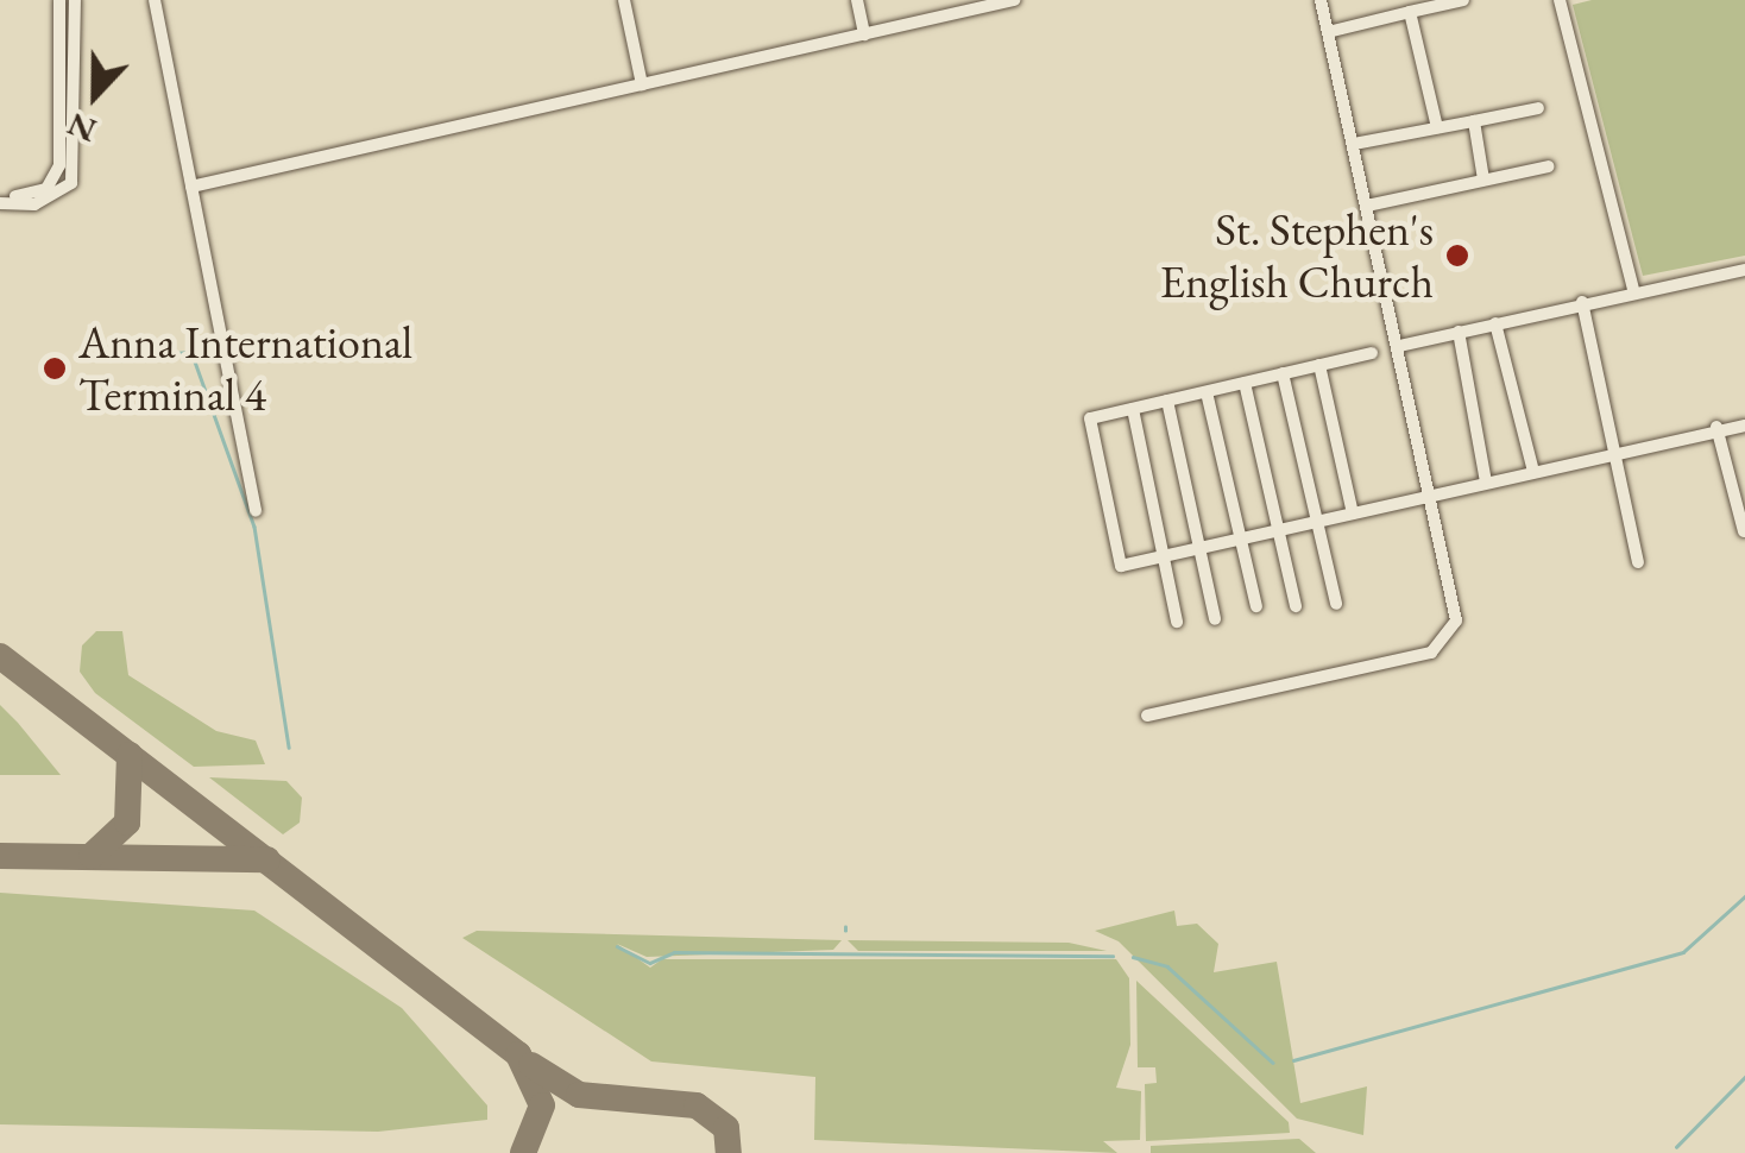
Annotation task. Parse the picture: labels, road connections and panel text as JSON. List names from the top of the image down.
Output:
{
  "places": ["St. Stephen's English Church", "Anna International Terminal 4"],
  "north": "bottom"
}
